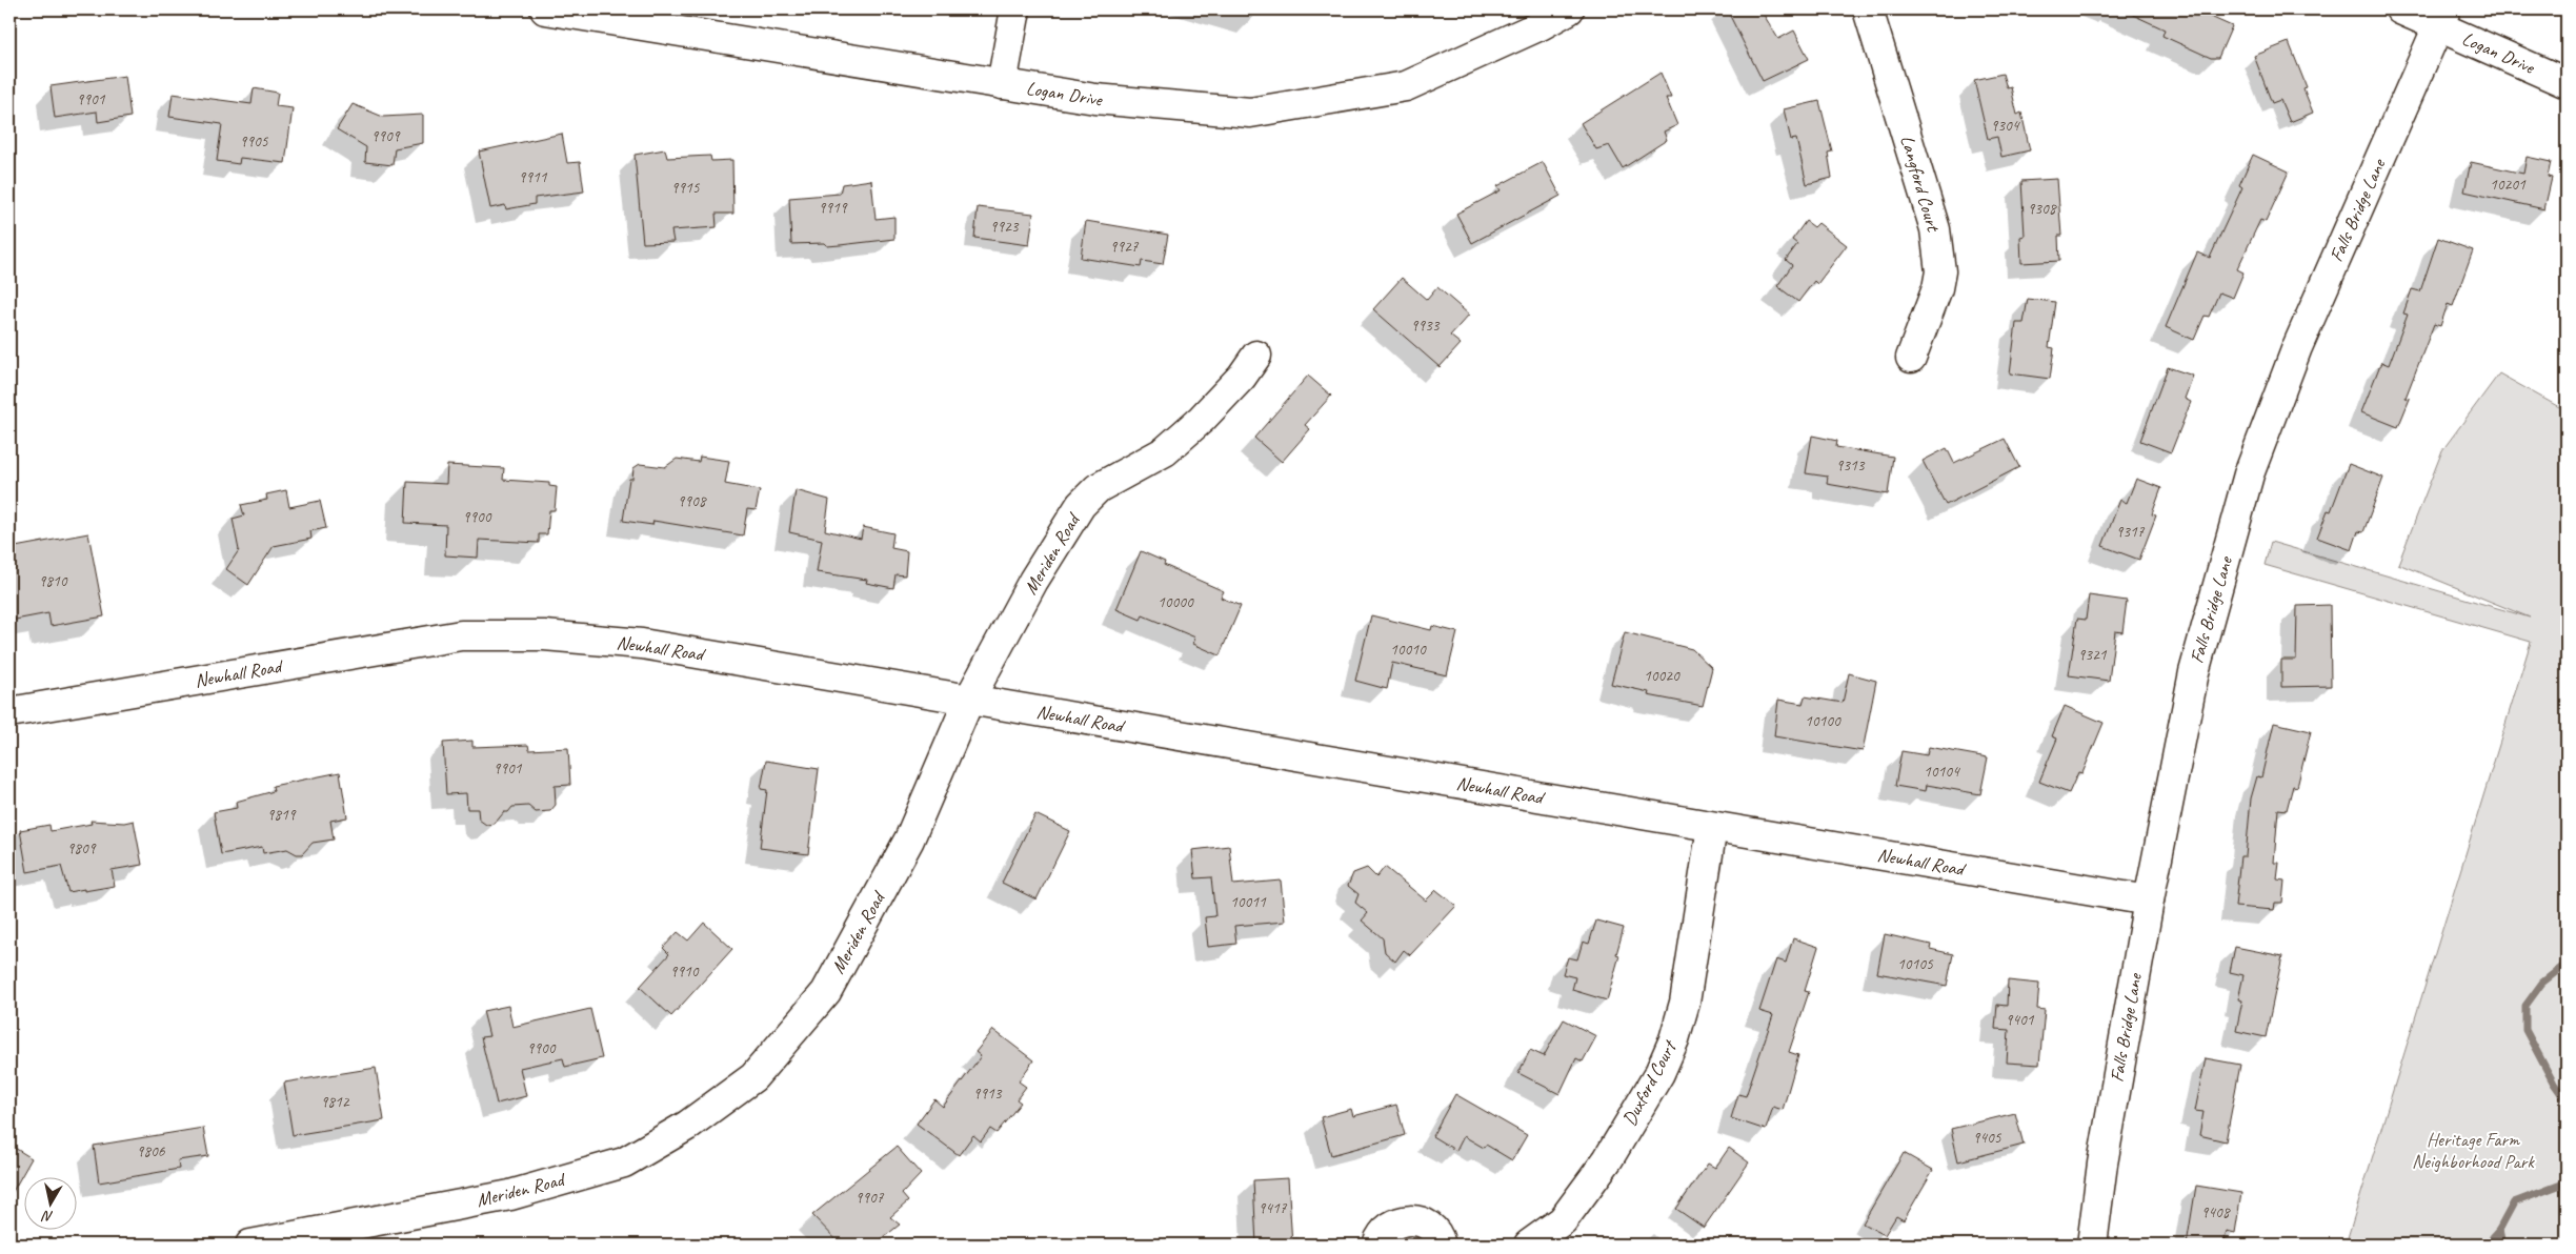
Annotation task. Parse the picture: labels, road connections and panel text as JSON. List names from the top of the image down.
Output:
{
  "streets": {
    "street": [
      "Logan Drive",
      "Langford Court",
      "Falls Bridge Lane",
      "Meriden Road",
      "Newhall Road",
      "Duxford Court"
    ]
  },
  "crossings": [
    ["Logan Drive", "Falls Bridge Lane"],
    ["Falls Bridge Lane", "Newhall Road"],
    ["Meriden Road", "Newhall Road"],
    ["Newhall Road", "Duxford Court"]
  ],
  "parks": ["Heritage Farm Neighborhood Park"],
  "house_numbers": [
    "9901",
    "9304",
    "9909",
    "9905",
    "9911",
    "10201",
    "9915",
    "9919",
    "9308",
    "9923",
    "9927",
    "9933",
    "9313",
    "9908",
    "9900",
    "9317",
    "9810",
    "10000",
    "10010",
    "9321",
    "10020",
    "10100",
    "9901",
    "10104",
    "9819",
    "9809",
    "10011",
    "10105",
    "9910",
    "9401",
    "9900",
    "9913",
    "9812",
    "9405",
    "9806",
    "9907",
    "9417",
    "9408"
  ],
  "north": "bottom"
}
